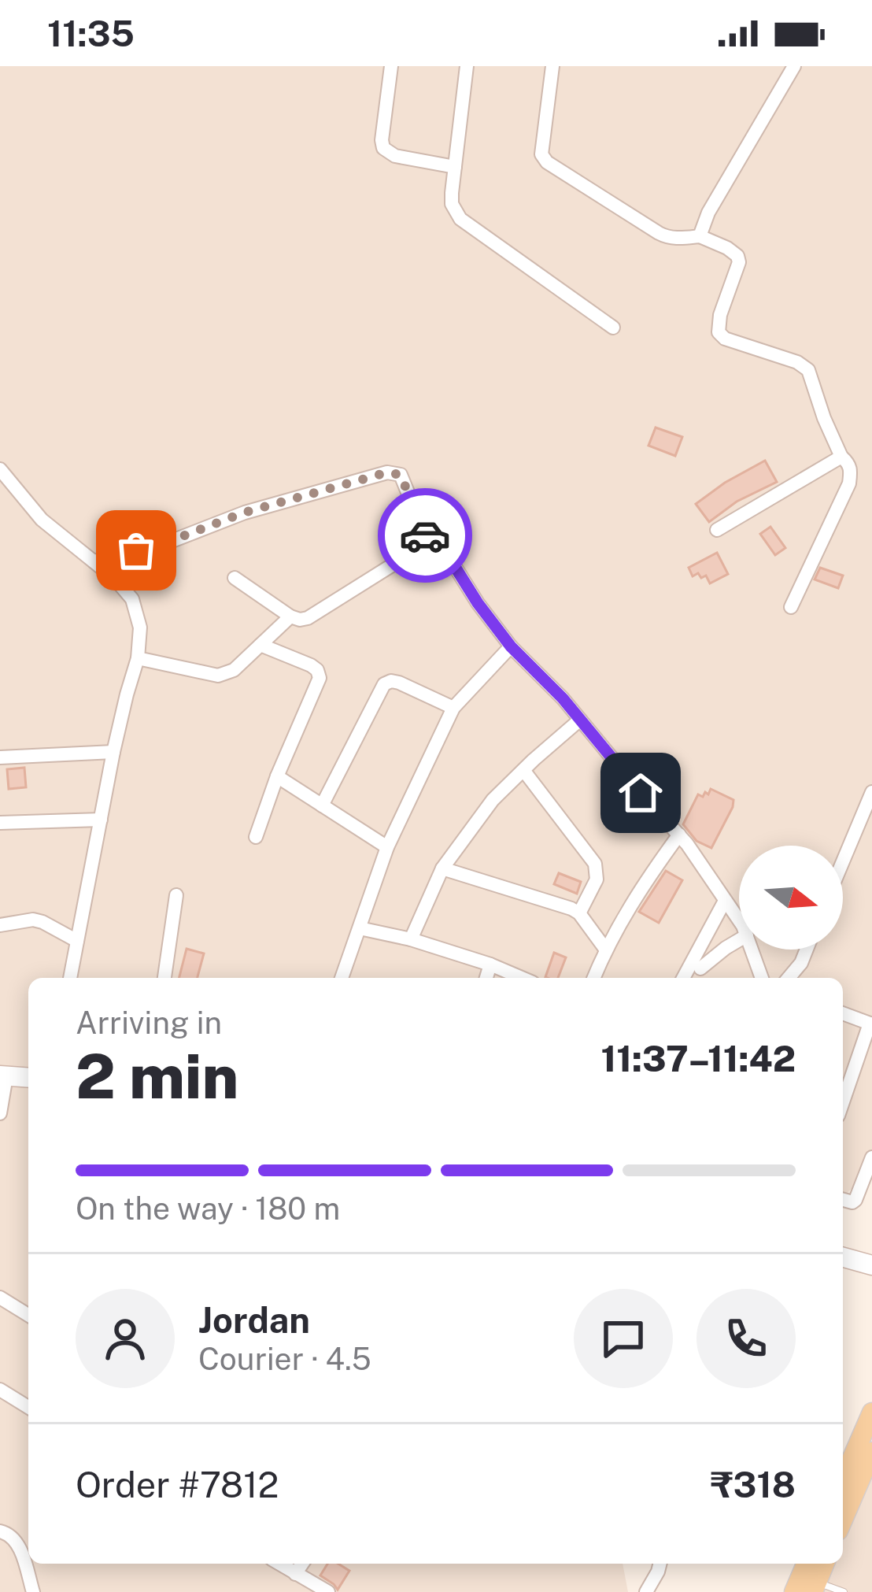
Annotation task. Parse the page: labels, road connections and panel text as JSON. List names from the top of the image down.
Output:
{
  "north": "right",
  "page": {
    "status": "11:35",
    "heading": ["2 min", "Arriving in", "11:37–11:42"],
    "panel": [
      "Jordan",
      "Courier · 4.5",
      "Order #7812",
      "₹318"
    ],
    "bar": "On the way · 180 m"
  }
}
